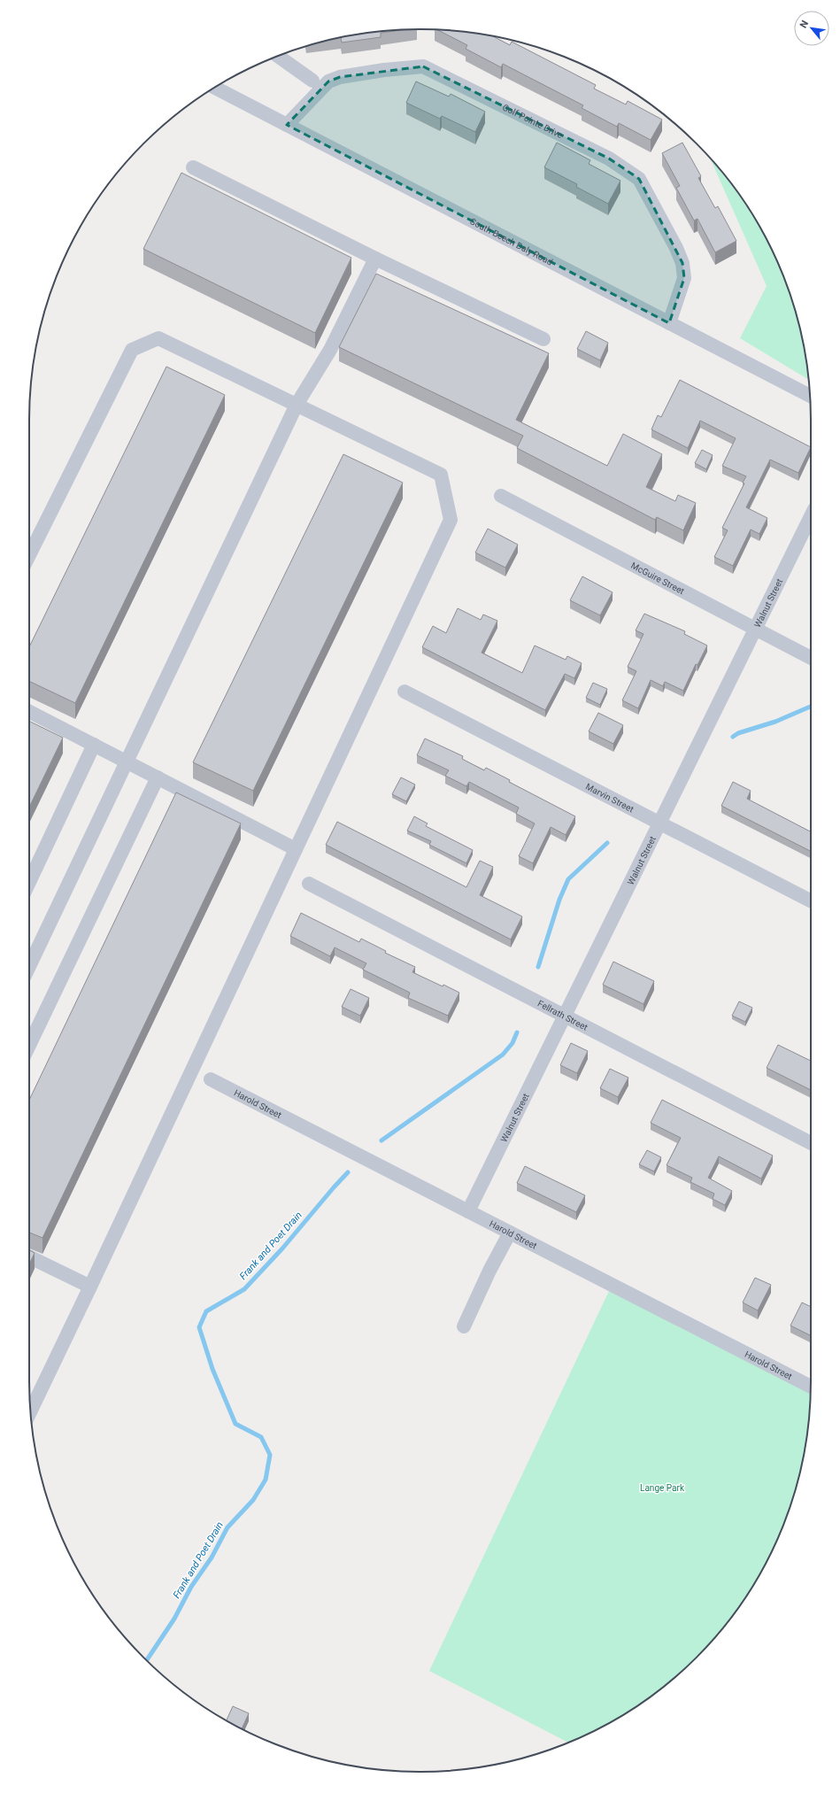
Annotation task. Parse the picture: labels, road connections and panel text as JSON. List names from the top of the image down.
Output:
{
  "streets": {
    "street": [
      "Golf Pointe Drive",
      "South Beech Daly Road",
      "McGuire Street",
      "Walnut Street",
      "Marvin Street",
      "Fellrath Street",
      "Harold Street"
    ]
  },
  "crossings": [
    ["Golf Pointe Drive", "South Beech Daly Road"],
    ["McGuire Street", "Walnut Street"],
    ["Walnut Street", "Marvin Street"],
    ["Walnut Street", "Fellrath Street"],
    ["Walnut Street", "Harold Street"]
  ],
  "water": ["Frank and Poet Drain"],
  "parks": ["Lange Park"],
  "north": "top left"
}
